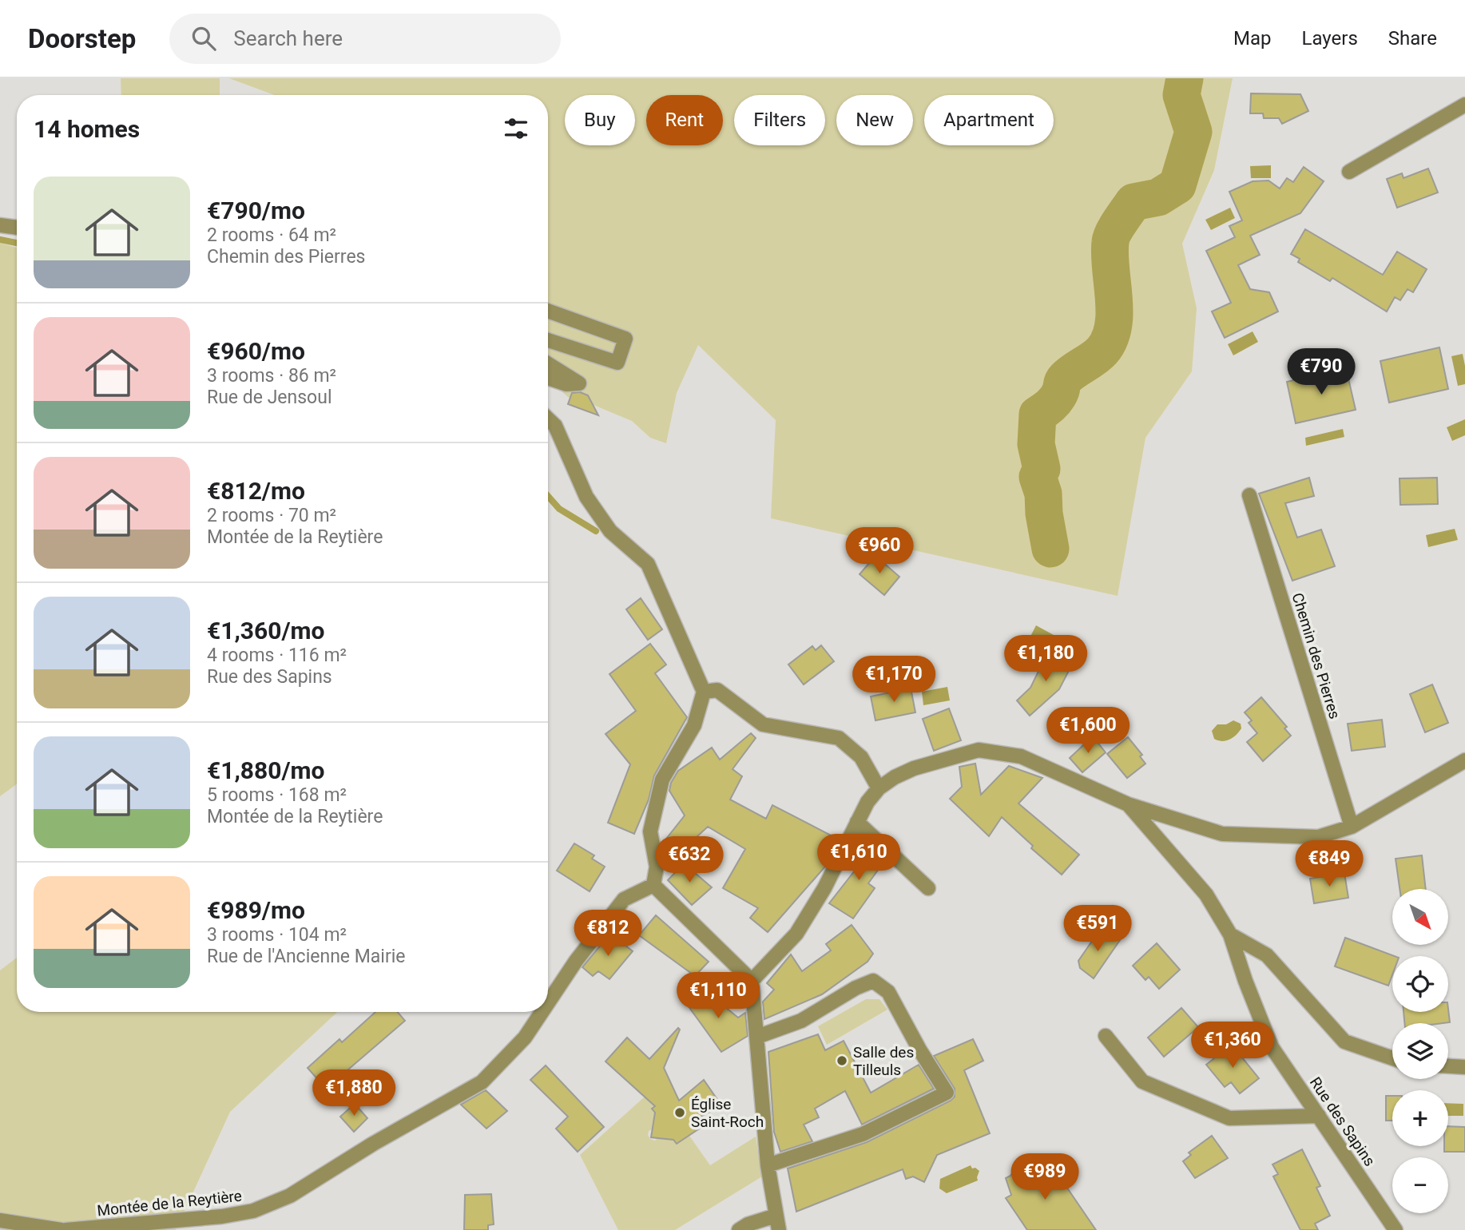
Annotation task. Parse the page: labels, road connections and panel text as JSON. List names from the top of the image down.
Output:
{
  "streets": {
    "street": ["Chemin des Pierres", "Rue des Sapins", "Montée de la Reytière"]
  },
  "places": ["Salle des Tilleuls", "Église Saint-Roch"],
  "north": "bottom right",
  "page": {
    "header": "Doorstep",
    "search": "Search here",
    "nav": ["Map", "Layers", "Share"],
    "chip": [
      "Buy",
      "Rent",
      "Filters",
      "New",
      "Apartment"
    ],
    "heading": "14 homes",
    "list": [
      {
        "name": "€790/mo",
        "note": "2 rooms · 64 m² · Chemin des Pierres"
      },
      {
        "name": "€960/mo",
        "note": "3 rooms · 86 m² · Rue de Jensoul"
      },
      {
        "name": "€812/mo",
        "note": "2 rooms · 70 m² · Montée de la Reytière"
      },
      {
        "name": "€1,360/mo",
        "note": "4 rooms · 116 m² · Rue des Sapins"
      },
      {
        "name": "€1,880/mo",
        "note": "5 rooms · 168 m² · Montée de la Reytière"
      },
      {
        "name": "€989/mo",
        "note": "3 rooms · 104 m² · Rue de l'Ancienne Mairie"
      }
    ],
    "price": [
      "€790",
      "€960",
      "€1,180",
      "€1,170",
      "€1,600",
      "€1,610",
      "€632",
      "€849",
      "€591",
      "€812",
      "€1,110",
      "€1,360",
      "€1,880",
      "€989"
    ],
    "map_buttons": ["+", "−"]
  }
}
